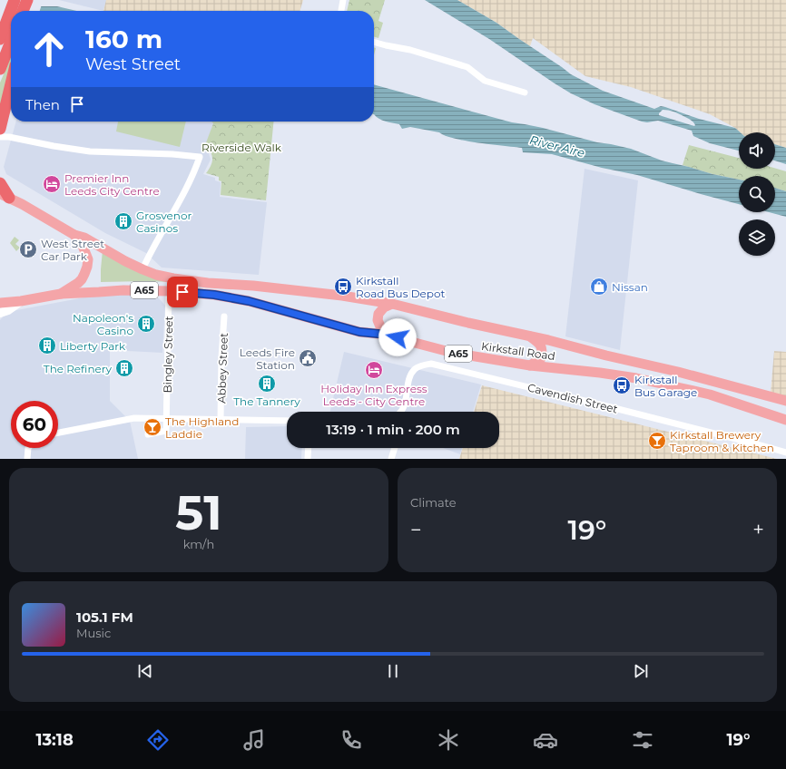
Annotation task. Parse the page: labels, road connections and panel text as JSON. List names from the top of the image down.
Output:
{
  "streets": {
    "main road": ["A65", "Kirkstall Road"],
    "street": ["Bingley Street", "Abbey Street", "Cavendish Street"]
  },
  "crossings": [
    ["A65", "Kirkstall Road"],
    ["A65", "Bingley Street"],
    ["Kirkstall Road", "Bingley Street"]
  ],
  "water": ["River Aire"],
  "parks": ["Riverside Walk"],
  "places": {
    "hotel": ["Premier Inn Leeds City Centre", "Holiday Inn Express Leeds - City Centre"],
    "building": [
      "Grosvenor Casinos",
      "Napoleon's Casino",
      "Liberty Park",
      "The Refinery",
      "The Tannery"
    ],
    "parking": ["West Street Car Park"],
    "bus stop": ["Kirkstall Road Bus Depot", "Kirkstall Bus Garage"],
    "shop": ["Nissan"],
    "public building": ["Leeds Fire Station"],
    "bar": ["The Highland Laddie", "Kirkstall Brewery Taproom & Kitchen"]
  },
  "page": {
    "turn": ["160 m", "West Street"],
    "then": "Then",
    "limit": "60",
    "trip": "13:19 · 1 min · 200 m",
    "tile": [
      ["51", "km/h"],
      "Climate"
    ],
    "heat": ["−", "19°", "+"],
    "song": ["105.1 FM", "Music"],
    "tabs": ["13:18", "19°"]
  }
}
